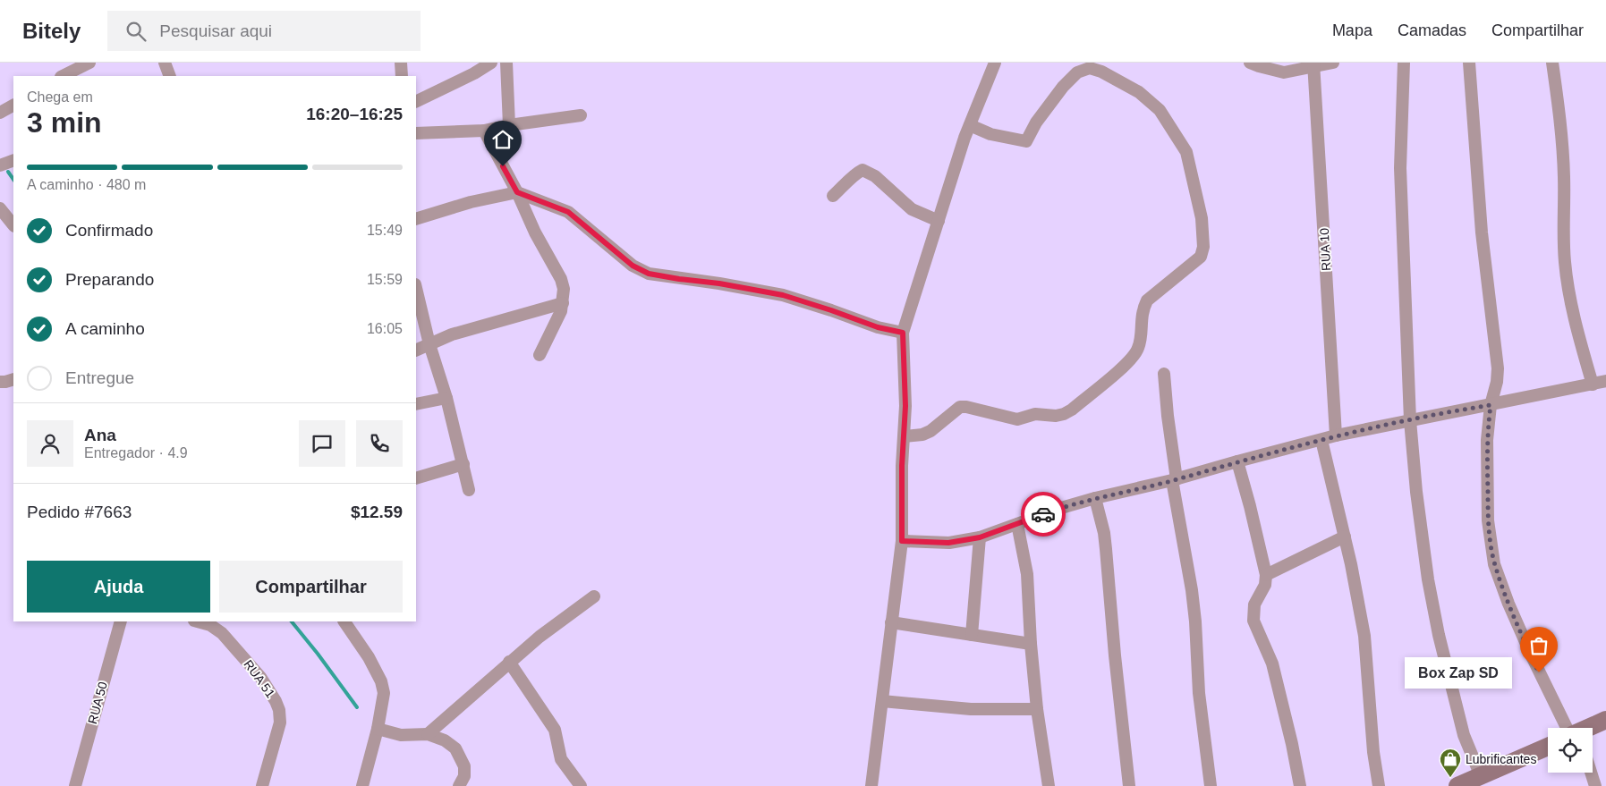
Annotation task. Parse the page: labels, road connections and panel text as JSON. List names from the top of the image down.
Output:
{
  "streets": {
    "street": ["RUA 10", "RUA 51", "RUA 50"]
  },
  "places": {
    "other": ["Box Zap SD"],
    "shop": ["Lubrificantes"]
  },
  "page": {
    "header": "Bitely",
    "search": "Pesquisar aqui",
    "nav": ["Mapa", "Camadas", "Compartilhar"],
    "heading": ["3 min", "Chega em", "16:20–16:25"],
    "panel": [
      "Ana",
      "Entregador · 4.9",
      "Pedido #7663",
      "$12.59"
    ],
    "bar": "A caminho · 480 m",
    "list": [
      ["Confirmado", "15:49"],
      ["Preparando", "15:59"],
      ["A caminho", "16:05"],
      "Entregue"
    ],
    "buttons": ["Ajuda", "Compartilhar"],
    "bubble": "Box Zap SD"
  }
}
